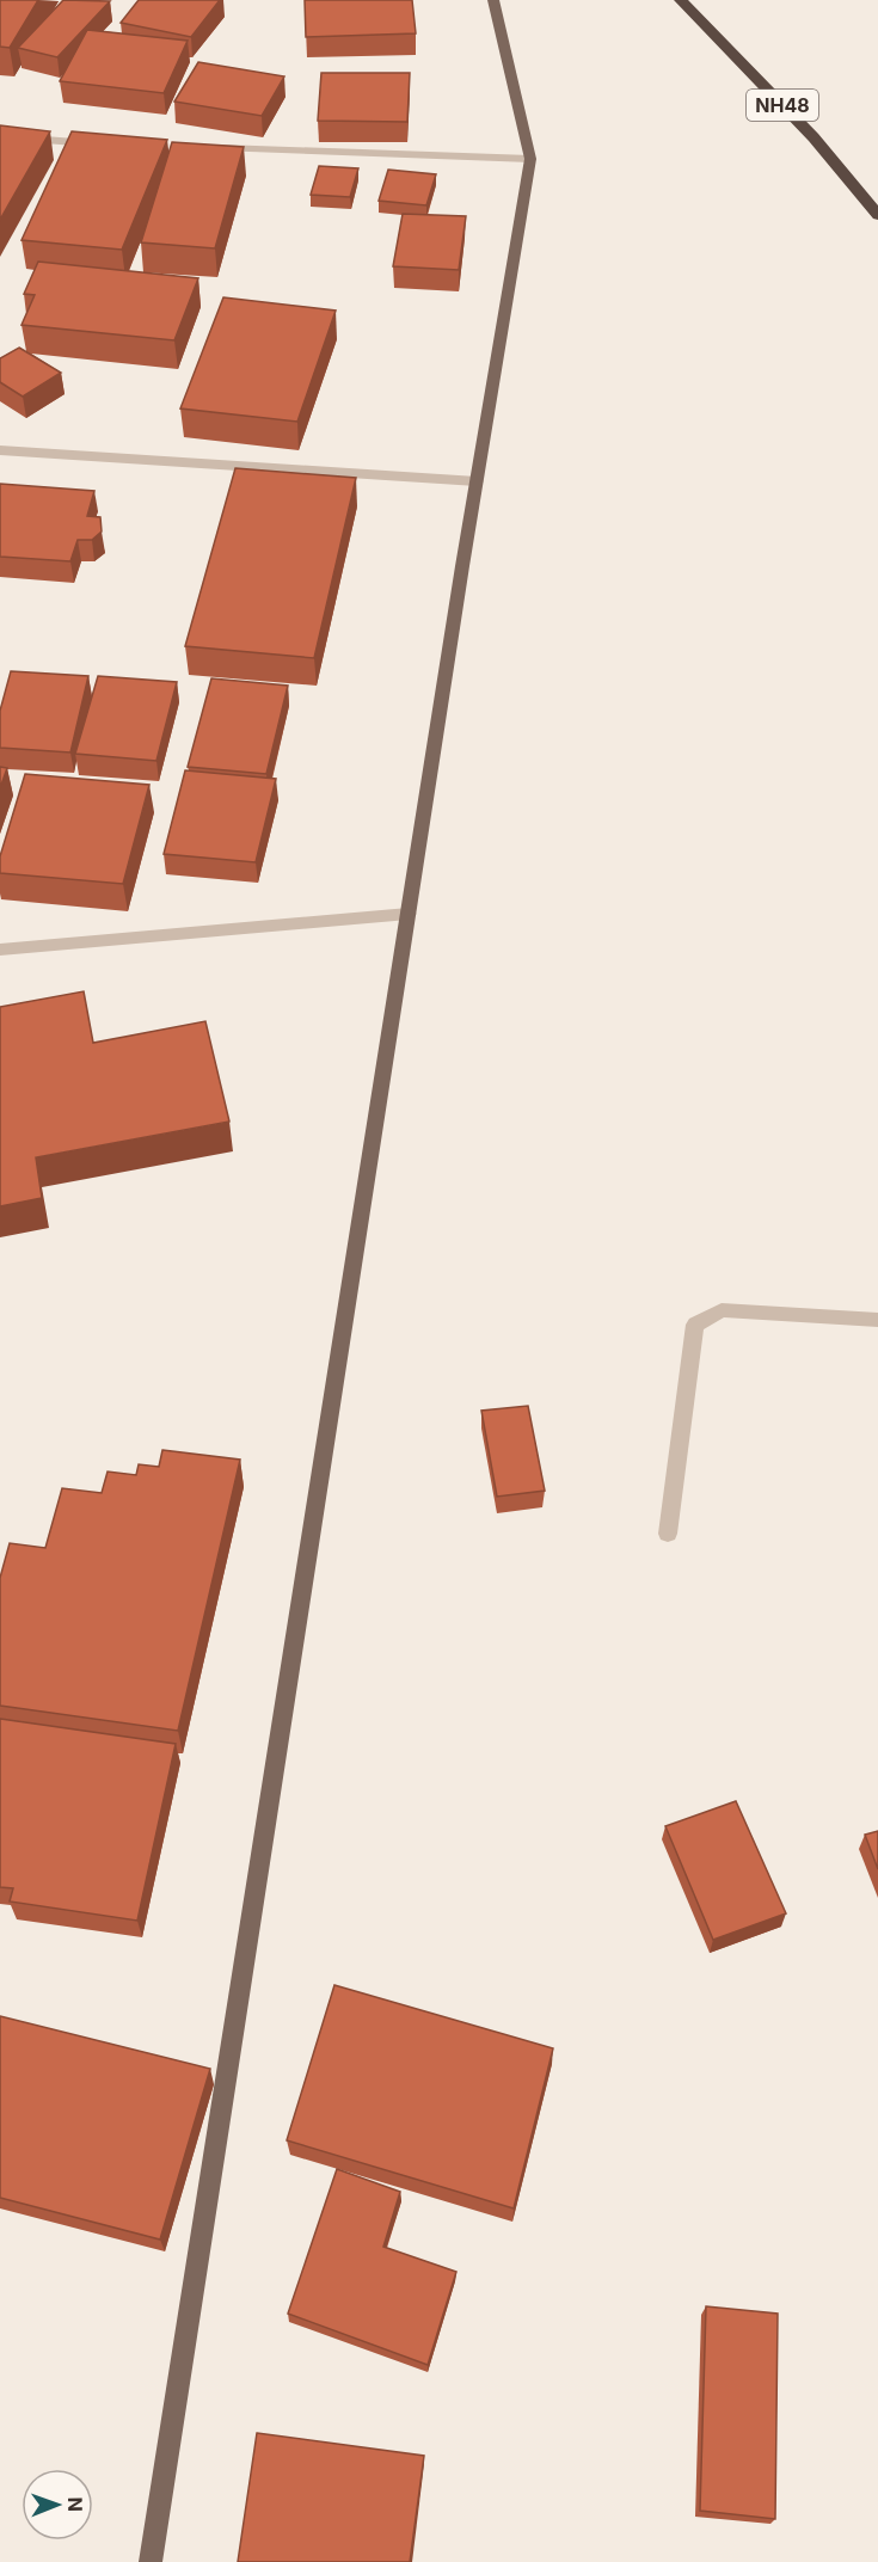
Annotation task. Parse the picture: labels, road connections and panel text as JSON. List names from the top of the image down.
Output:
{
  "streets": {
    "highway": ["NH48"]
  },
  "north": "right"
}
